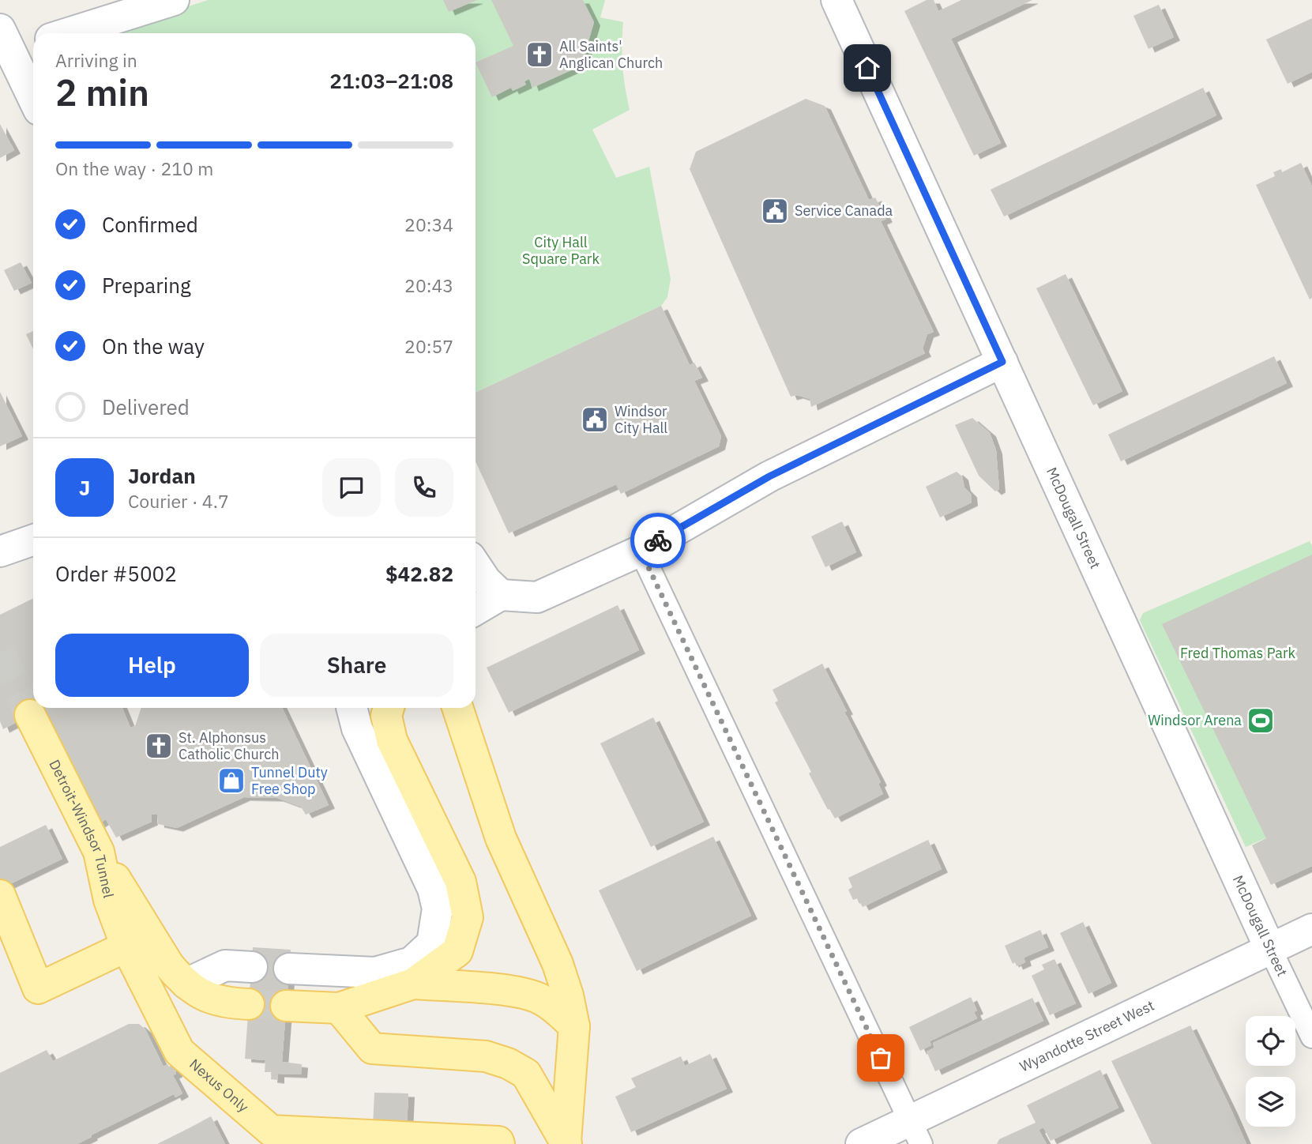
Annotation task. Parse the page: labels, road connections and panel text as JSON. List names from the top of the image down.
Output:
{
  "streets": {
    "main road": ["Detroit-Windsor Tunnel", "Nexus Only"],
    "street": ["McDougall Street", "Wyandotte Street West"]
  },
  "crossings": [
    ["McDougall Street", "Wyandotte Street West"],
    ["Detroit-Windsor Tunnel", "Nexus Only"]
  ],
  "parks": ["City Hall Square Park", "Fred Thomas Park"],
  "places": {
    "church": ["All Saints' Anglican Church", "St. Alphonsus Catholic Church"],
    "public building": ["Service Canada", "Windsor City Hall"],
    "sports": ["Windsor Arena"],
    "shop": ["Tunnel Duty Free Shop"]
  },
  "page": {
    "heading": ["2 min", "Arriving in", "21:03–21:08"],
    "panel": [
      "Jordan",
      "Courier · 4.7",
      "Order #5002",
      "$42.82"
    ],
    "bar": "On the way · 210 m",
    "list": [
      ["Confirmed", "20:34"],
      ["Preparing", "20:43"],
      ["On the way", "20:57"],
      "Delivered"
    ],
    "round": "J",
    "buttons": ["Help", "Share"]
  }
}
